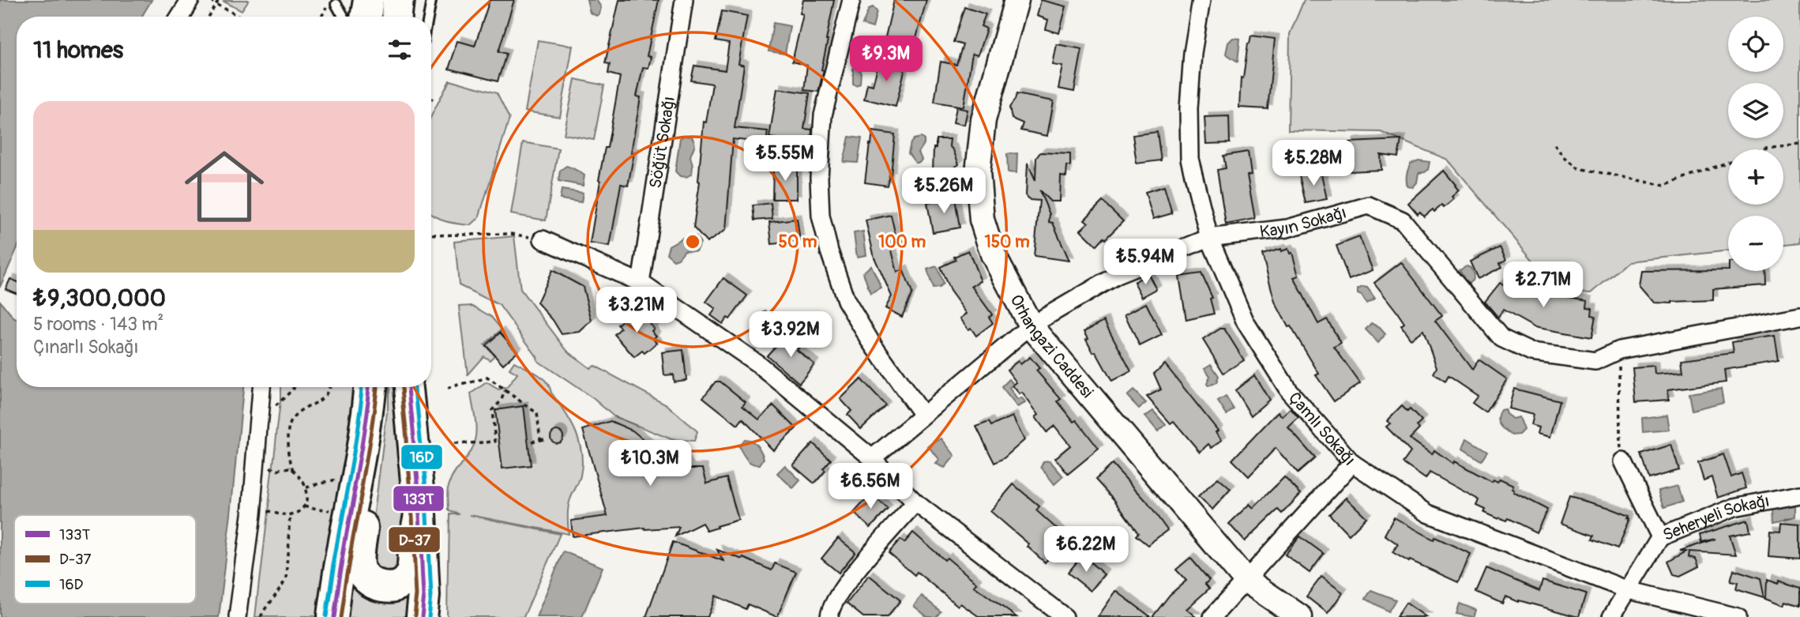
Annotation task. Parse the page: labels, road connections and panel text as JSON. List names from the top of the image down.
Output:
{
  "streets": {
    "street": [
      "Söğüt Sokağı",
      "Kayın Sokağı",
      "Orhangazi Caddesi",
      "Çamlı Sokağı",
      "Seheryeli Sokağı"
    ]
  },
  "crossings": [
    ["Kayın Sokağı", "Orhangazi Caddesi"],
    ["Kayın Sokağı", "Çamlı Sokağı"],
    ["Çamlı Sokağı", "Seheryeli Sokağı"]
  ],
  "lines": ["transit line 133T", "transit line D-37", "transit line 16D"],
  "legend": ["133T", "D-37", "16D"],
  "page": {
    "map_buttons": ["+", "−"],
    "heading": "11 homes",
    "price": [
      "₺9.3M",
      "₺5.55M",
      "₺5.28M",
      "₺5.26M",
      "₺5.94M",
      "₺2.71M",
      "₺3.21M",
      "₺3.92M",
      "₺10.3M",
      "₺6.56M",
      "₺6.22M"
    ],
    "list": [
      {
        "name": "₺9,300,000",
        "note": "5 rooms · 143 m² · Çınarlı Sokağı"
      }
    ]
  },
  "rings": ["50 m", "100 m", "150 m"]
}
